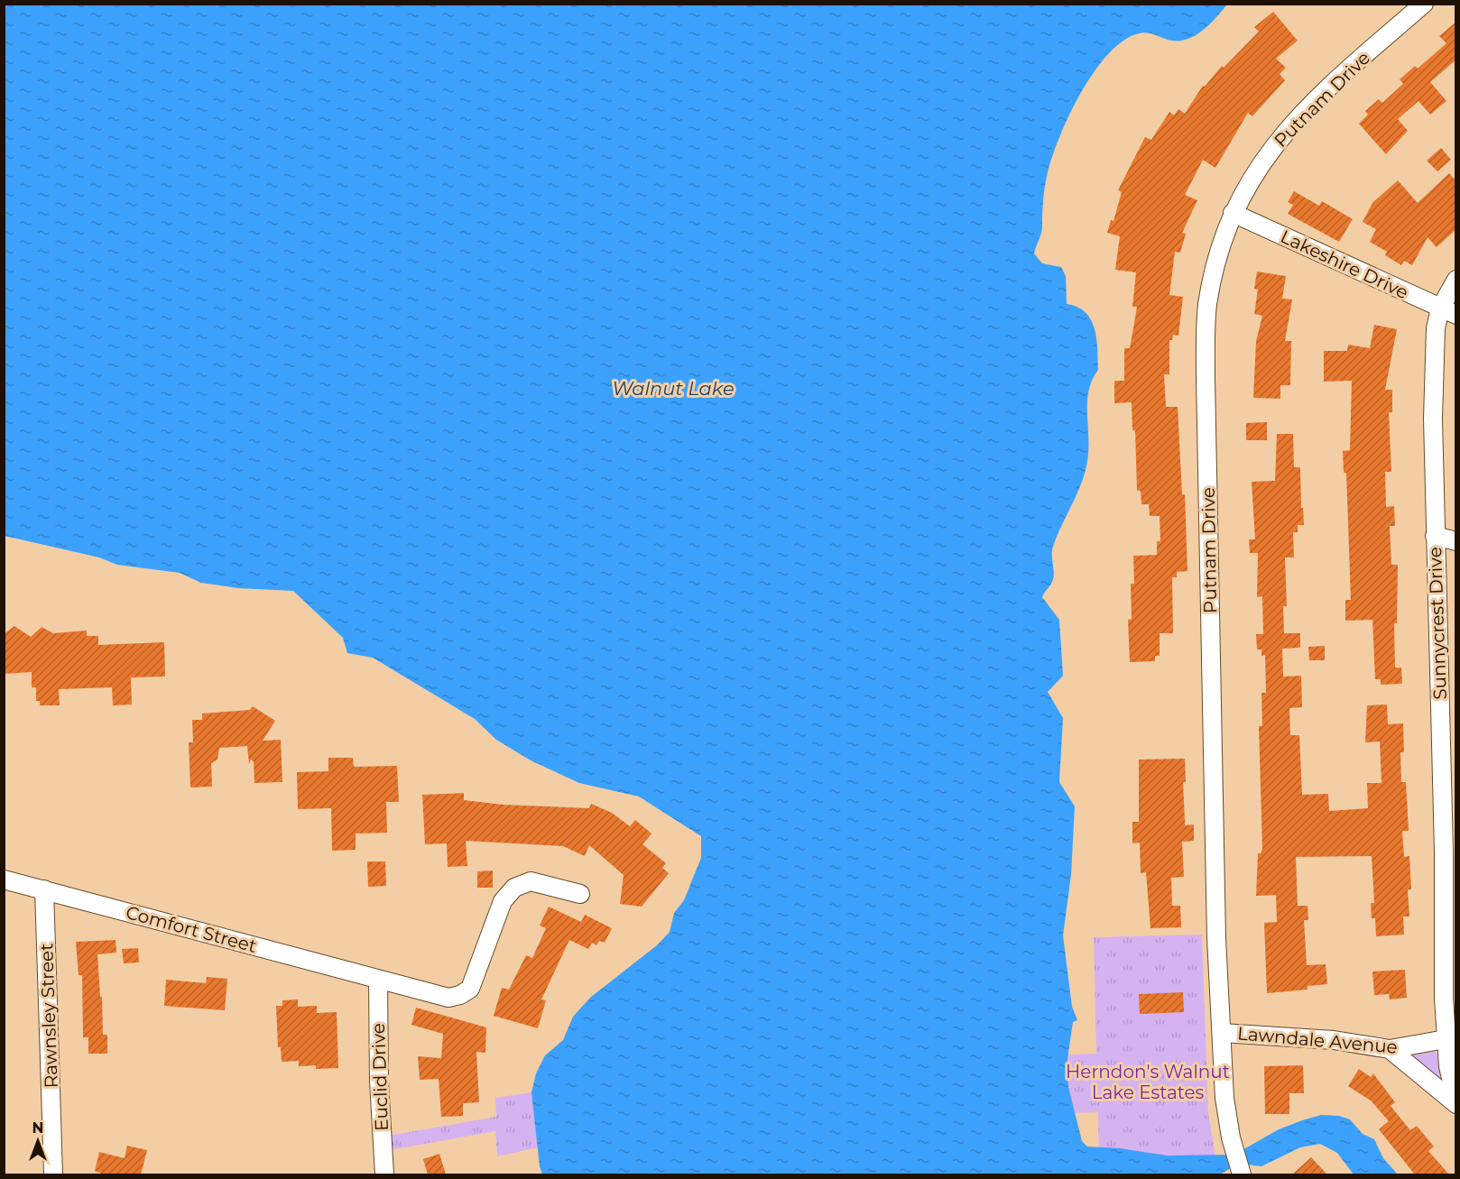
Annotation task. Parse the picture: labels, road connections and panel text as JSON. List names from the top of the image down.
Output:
{
  "streets": {
    "street": [
      "Putnam Drive",
      "Lakeshire Drive",
      "Sunnycrest Drive",
      "Comfort Street",
      "Rawnsley Street",
      "Lawndale Avenue",
      "Euclid Drive"
    ]
  },
  "crossings": [
    ["Putnam Drive", "Lakeshire Drive"],
    ["Putnam Drive", "Lawndale Avenue"],
    ["Lakeshire Drive", "Sunnycrest Drive"],
    ["Sunnycrest Drive", "Lawndale Avenue"],
    ["Comfort Street", "Rawnsley Street"],
    ["Comfort Street", "Euclid Drive"]
  ],
  "water": ["Walnut Lake"],
  "parks": ["Herndon's Walnut Lake Estates"],
  "north": "top"
}
